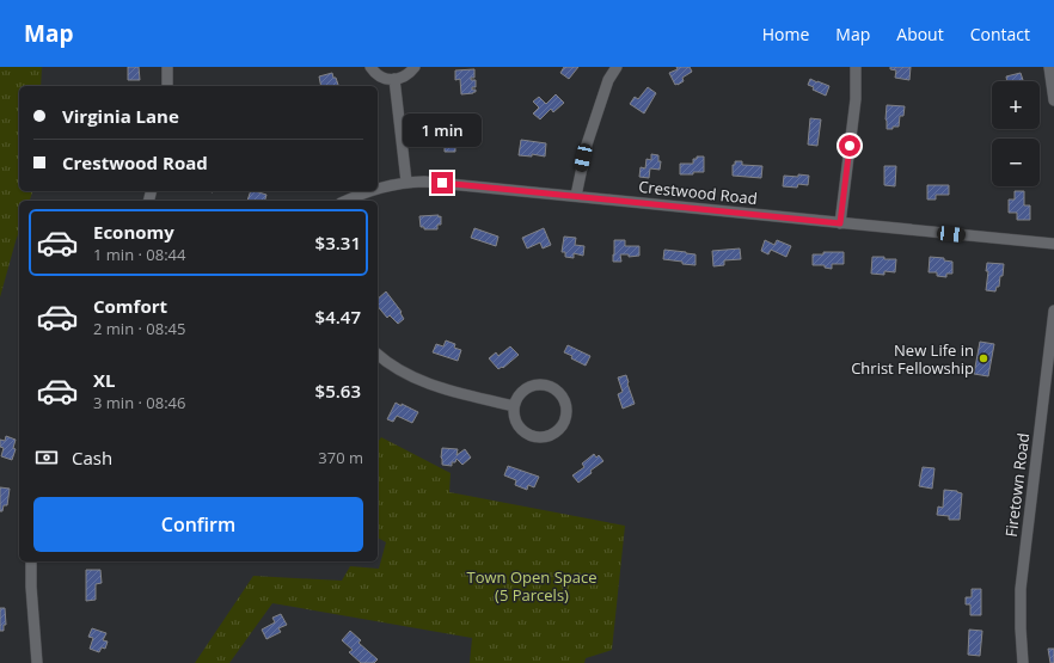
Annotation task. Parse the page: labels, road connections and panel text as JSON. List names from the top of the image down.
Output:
{
  "streets": {
    "street": ["Crestwood Road", "Firetown Road"]
  },
  "parks": ["Town Open Space (5 Parcels)"],
  "places": ["New Life in Christ Fellowship"],
  "page": {
    "header": "Map",
    "nav": [
      "Home",
      "Map",
      "About",
      "Contact"
    ],
    "map_buttons": ["+", "−"],
    "banner": ["Virginia Lane", "Crestwood Road"],
    "bubble": "1 min",
    "list": [
      {
        "name": "Economy",
        "note": "1 min · 08:44",
        "value": "$3.31"
      },
      {
        "name": "Comfort",
        "note": "2 min · 08:45",
        "value": "$4.47"
      },
      {
        "name": "XL",
        "note": "3 min · 08:46",
        "value": "$5.63"
      }
    ],
    "pay": ["Cash", "370 m"],
    "buttons": "Confirm"
  }
}
